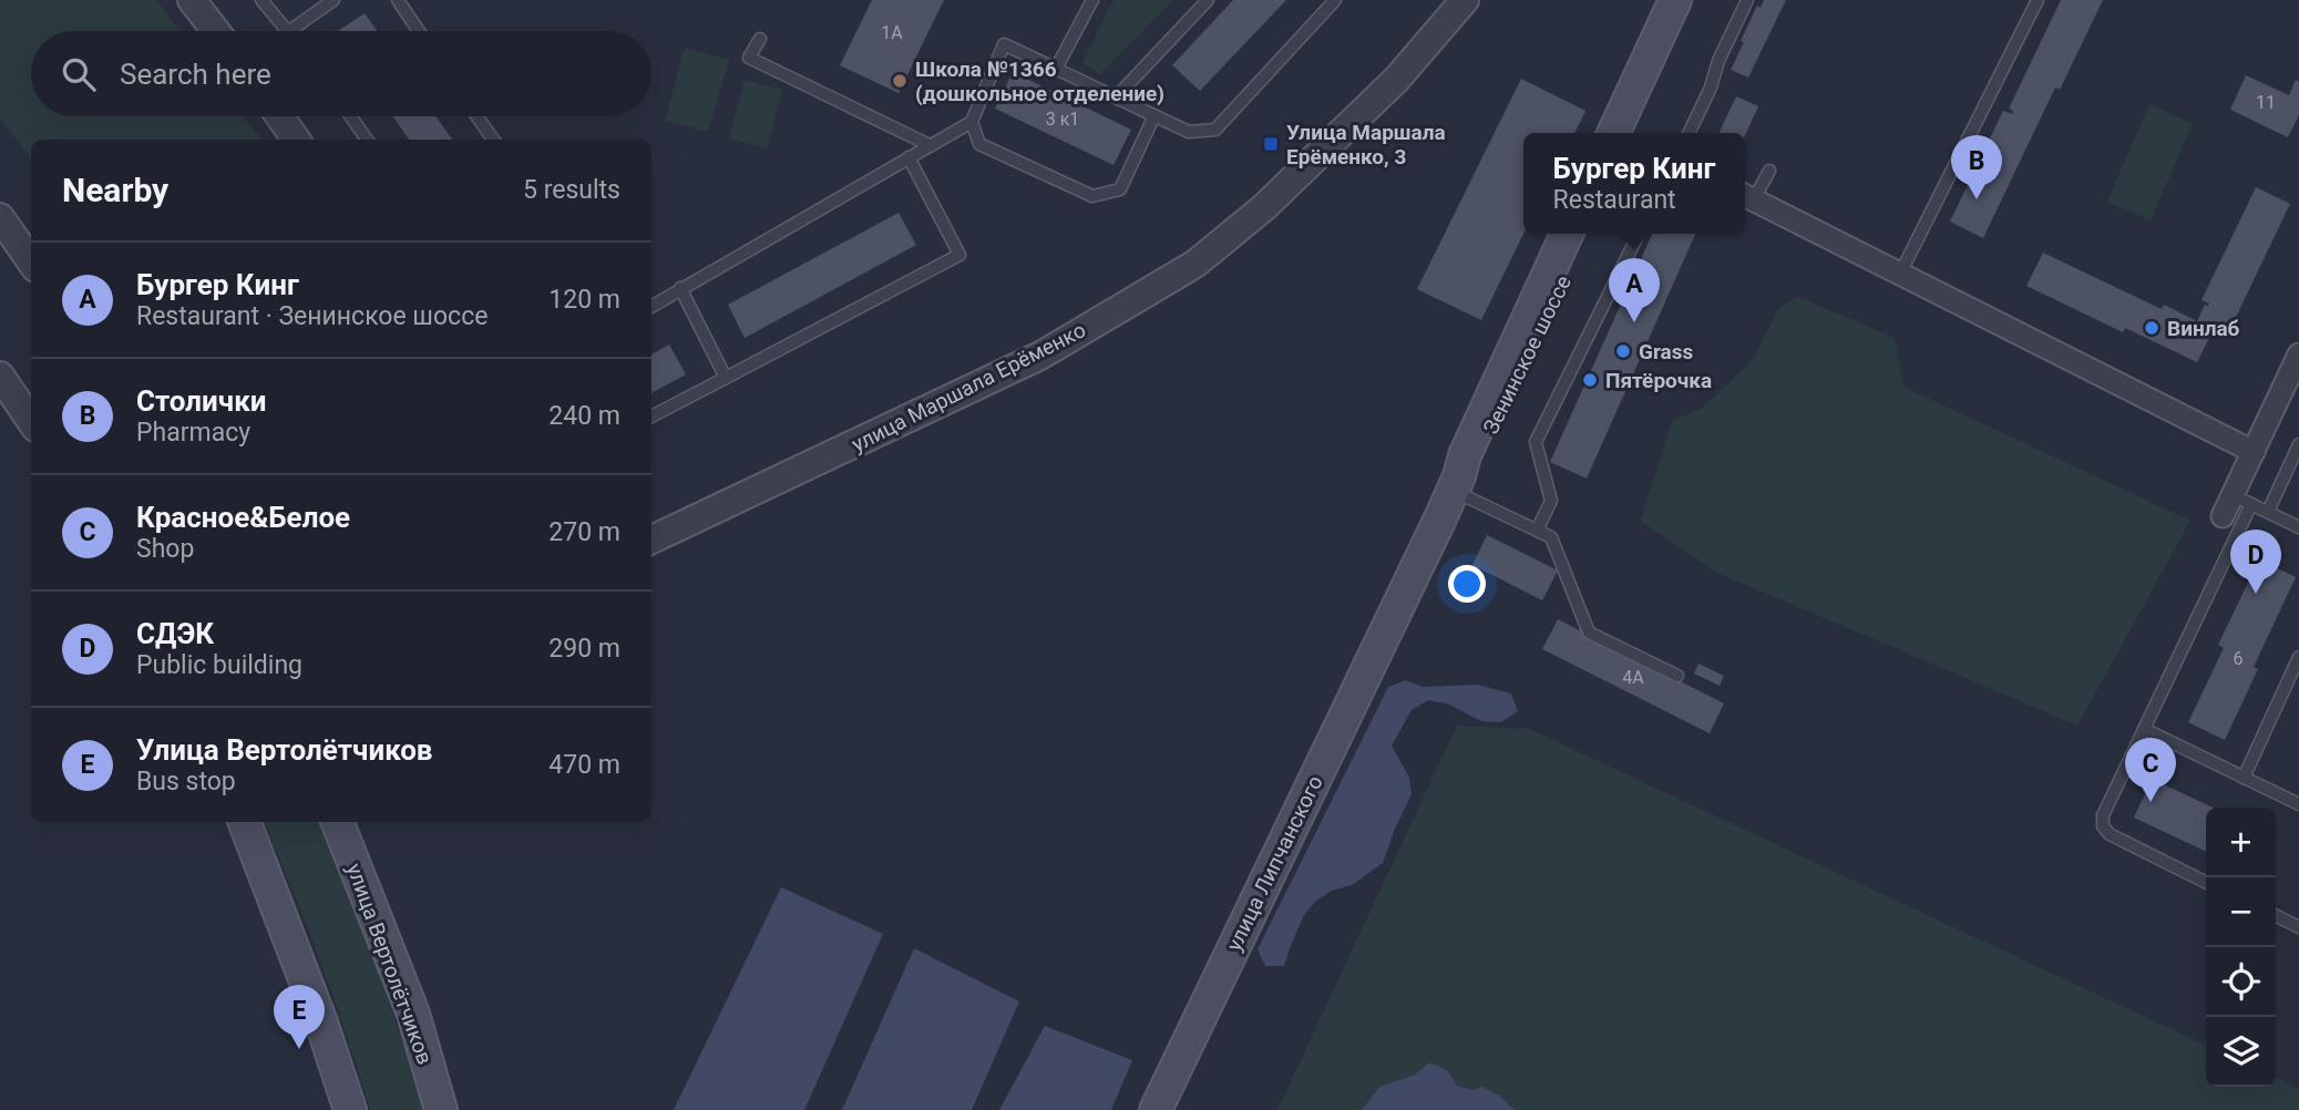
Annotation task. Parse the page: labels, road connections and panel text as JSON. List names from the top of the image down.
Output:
{
  "streets": {
    "main road": ["Зенинское шоссе", "улица Липчанского", "улица Вертолётчиков"],
    "street": ["улица Маршала Ерёменко"]
  },
  "crossings": [
    ["Зенинское шоссе", "улица Липчанского"]
  ],
  "places": {
    "other": [
      "Школа №1366 (дошкольное отделение)",
      "Винлаб",
      "Grass",
      "Пятёрочка"
    ],
    "transit": ["Улица Маршала Ерёменко, 3"]
  },
  "house_numbers": [
    "1А",
    "11",
    "3 к1",
    "6",
    "4А"
  ],
  "page": {
    "search": "Search here",
    "popup": ["Бургер Кинг", "Restaurant"],
    "pins": [
      "B",
      "A",
      "D",
      "C",
      "E"
    ],
    "heading": ["Nearby", "5 results"],
    "list": [
      {
        "mark": "A",
        "name": "Бургер Кинг",
        "note": "Restaurant · Зенинское шоссе",
        "value": "120 m"
      },
      {
        "mark": "B",
        "name": "Столички",
        "note": "Pharmacy",
        "value": "240 m"
      },
      {
        "mark": "C",
        "name": "Красное&Белое",
        "note": "Shop",
        "value": "270 m"
      },
      {
        "mark": "D",
        "name": "СДЭК",
        "note": "Public building",
        "value": "290 m"
      },
      {
        "mark": "E",
        "name": "Улица Вертолётчиков",
        "note": "Bus stop",
        "value": "470 m"
      }
    ],
    "map_buttons": ["+", "−"]
  }
}
